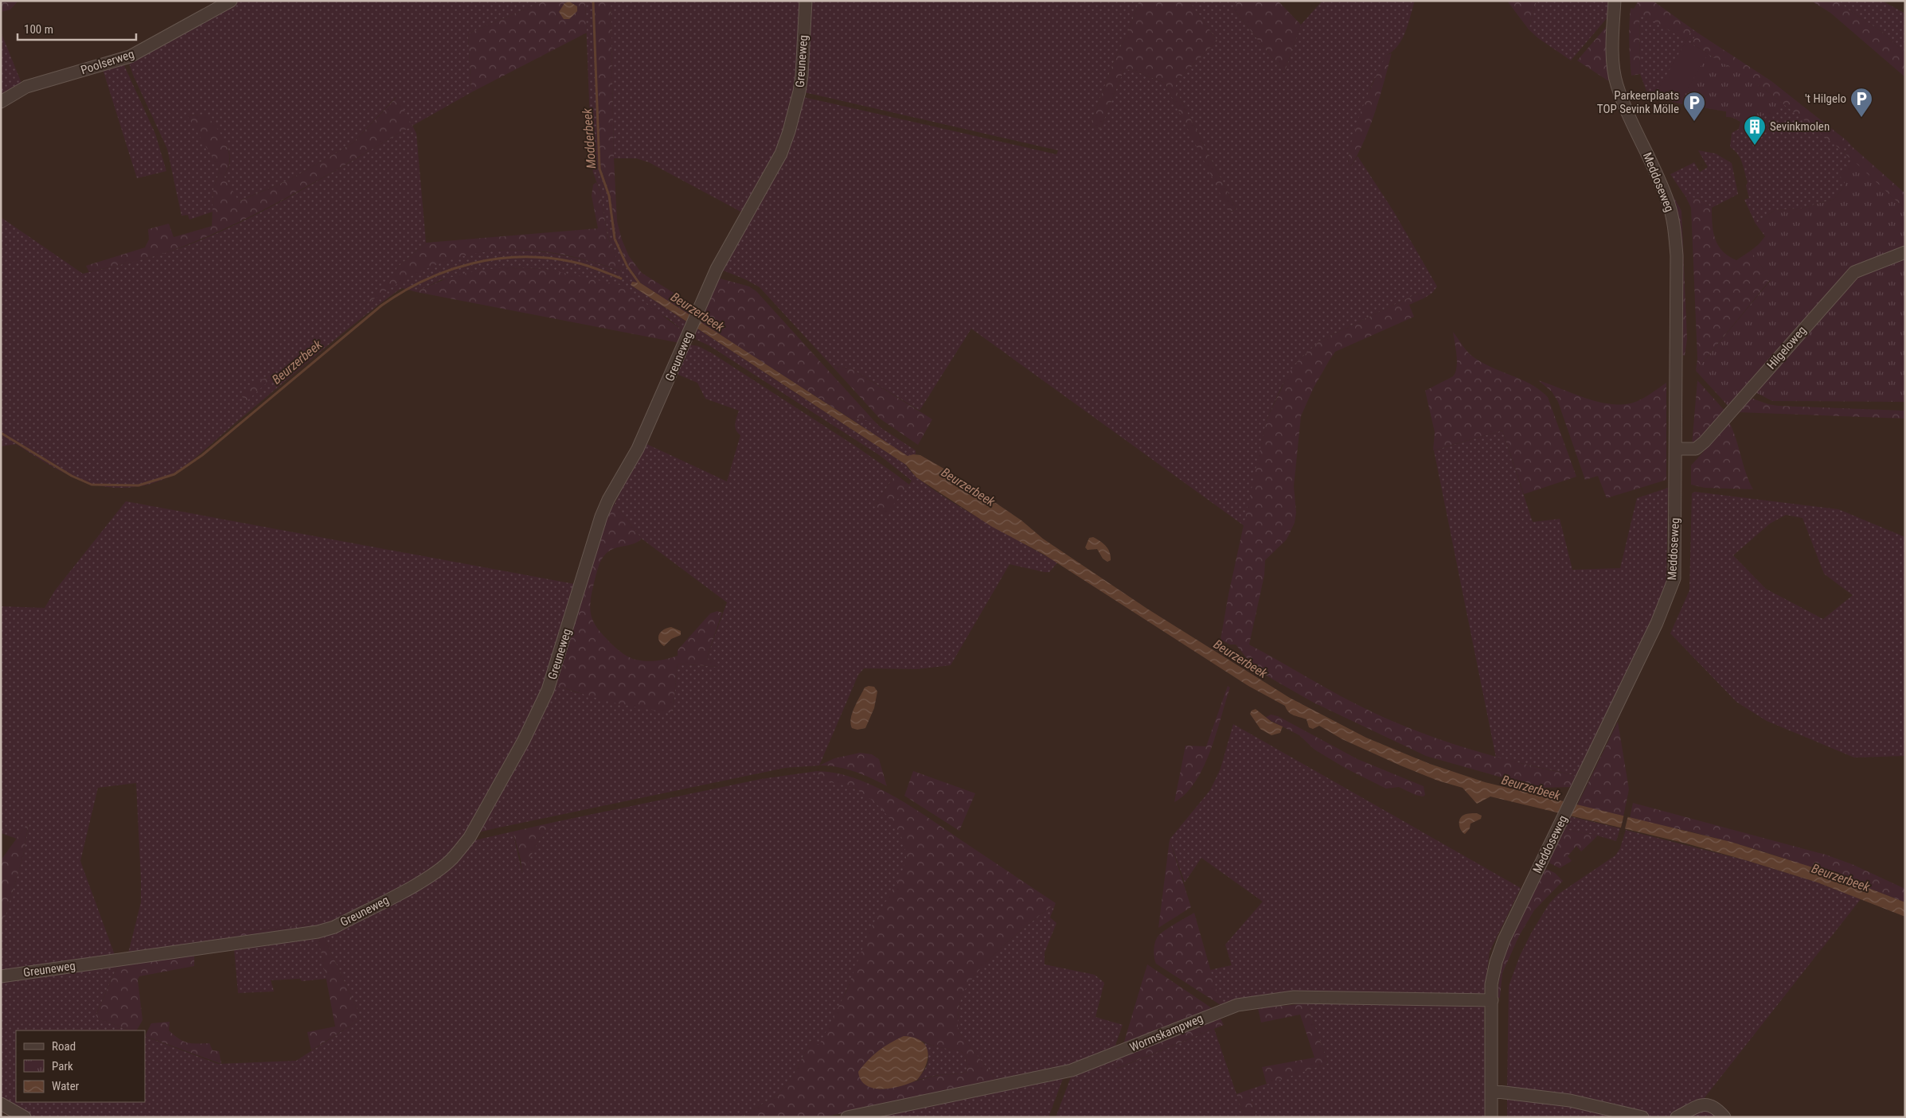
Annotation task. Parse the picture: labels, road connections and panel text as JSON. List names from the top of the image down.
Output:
{
  "streets": {
    "street": [
      "Greuneweg",
      "Poolserweg",
      "Meddoseweg",
      "Hilgeloweg",
      "Wormskampweg"
    ]
  },
  "crossings": [
    ["Meddoseweg", "Hilgeloweg"],
    ["Meddoseweg", "Wormskampweg"]
  ],
  "water": ["Modderbeek", "Beurzerbeek"],
  "places": {
    "parking": ["'t Hilgelo", "Parkeerplaats TOP Sevink Mölle"],
    "building": ["Sevinkmolen"]
  },
  "legend": ["Road", "Park", "Water"],
  "scale_bar": "100 m"
}
